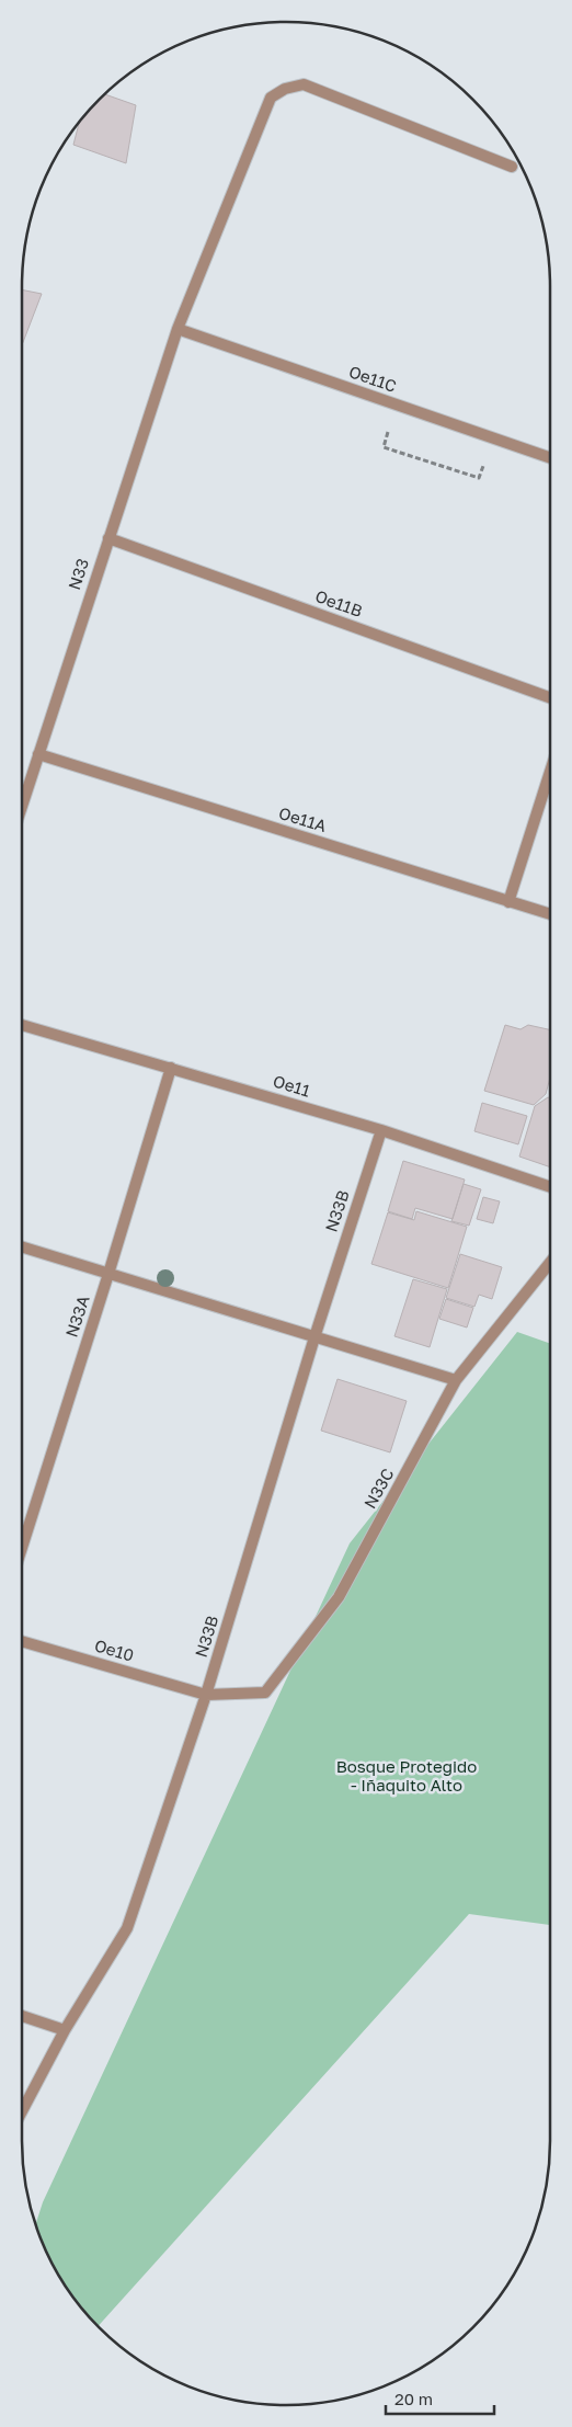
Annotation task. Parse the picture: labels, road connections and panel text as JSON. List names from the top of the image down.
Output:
{
  "streets": {
    "street": [
      "Oe11C",
      "N33",
      "Oe11B",
      "Oe11A",
      "Oe11",
      "N33B",
      "N33A",
      "N33C",
      "Oe10"
    ]
  },
  "crossings": [
    ["Oe11C", "N33"],
    ["N33", "Oe11B"],
    ["N33", "Oe11A"],
    ["Oe11", "N33B"],
    ["Oe11", "N33A"],
    ["N33B", "N33C"],
    ["N33B", "Oe10"],
    ["N33C", "Oe10"]
  ],
  "parks": ["Bosque Protegido - Iñaquito Alto"],
  "scale_bar": "20 m"
}
